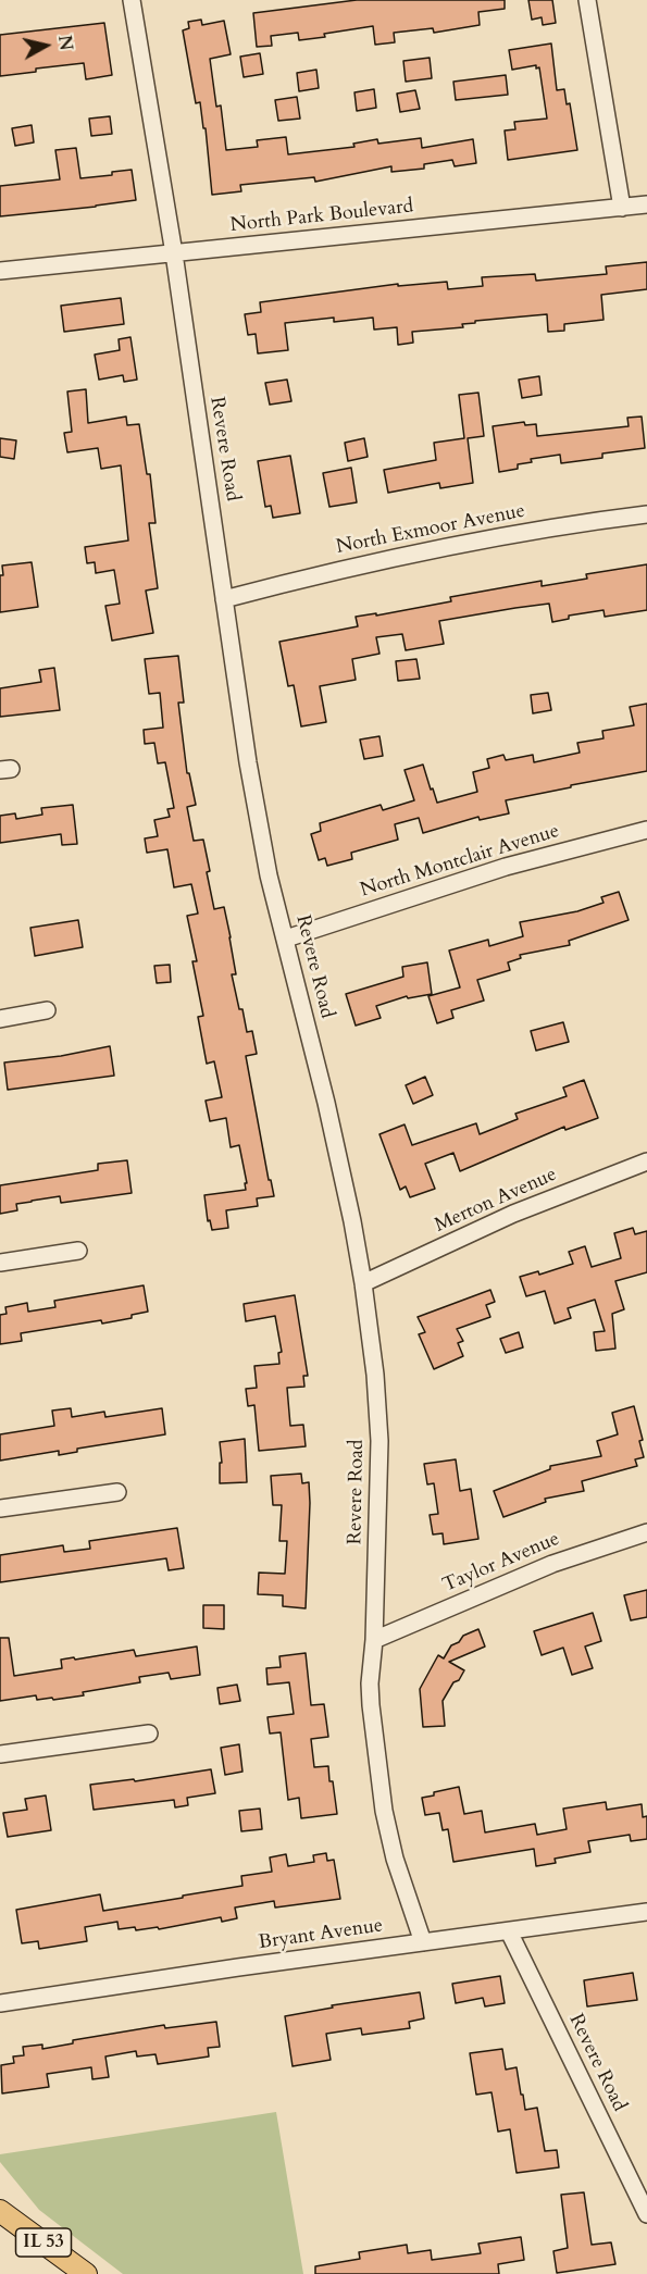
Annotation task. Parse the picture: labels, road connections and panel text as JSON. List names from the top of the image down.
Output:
{
  "streets": {
    "main road": ["IL 53"],
    "street": [
      "North Park Boulevard",
      "Revere Road",
      "North Exmoor Avenue",
      "North Montclair Avenue",
      "Merton Avenue",
      "Taylor Avenue",
      "Bryant Avenue"
    ]
  },
  "crossings": [
    ["North Park Boulevard", "Revere Road"],
    ["Revere Road", "North Exmoor Avenue"],
    ["Revere Road", "North Montclair Avenue"],
    ["Revere Road", "Merton Avenue"],
    ["Revere Road", "Taylor Avenue"],
    ["Revere Road", "Bryant Avenue"]
  ],
  "north": "right"
}
